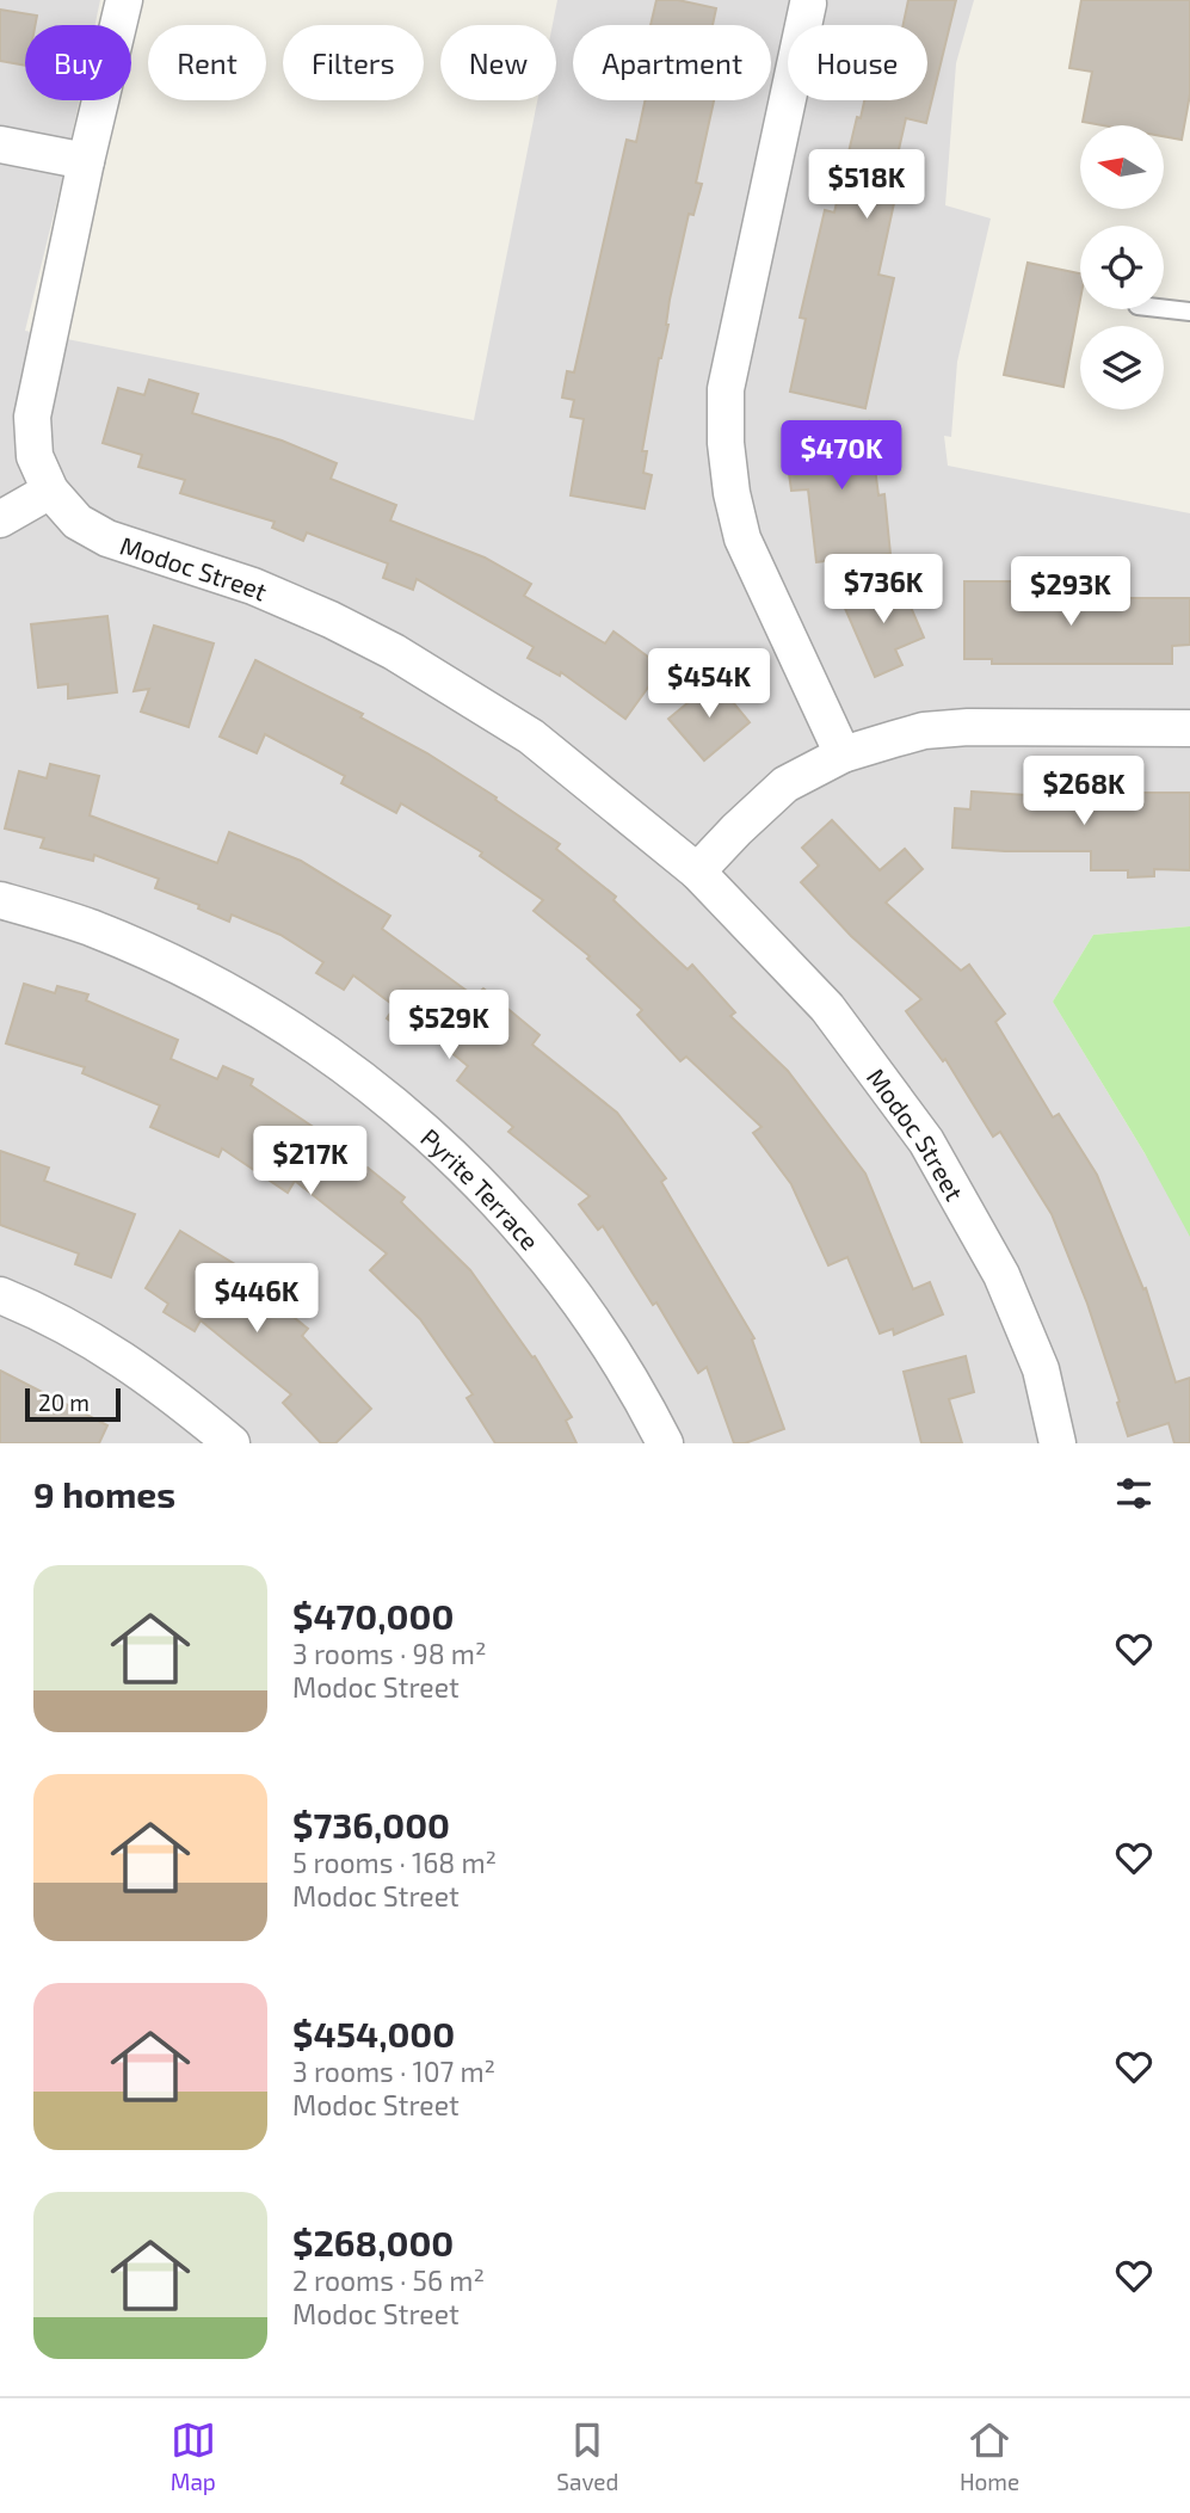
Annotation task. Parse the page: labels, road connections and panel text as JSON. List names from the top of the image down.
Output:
{
  "streets": {
    "street": ["Modoc Street", "Pyrite Terrace"]
  },
  "scale_bar": "20 m",
  "north": "left",
  "page": {
    "chip": [
      "Buy",
      "Rent",
      "Filters",
      "New",
      "Apartment",
      "House"
    ],
    "price": [
      "$518K",
      "$470K",
      "$736K",
      "$293K",
      "$454K",
      "$268K",
      "$529K",
      "$217K",
      "$446K"
    ],
    "scale": "20 m",
    "heading": "9 homes",
    "list": [
      {
        "name": "$470,000",
        "note": "3 rooms · 98 m² · Modoc Street"
      },
      {
        "name": "$736,000",
        "note": "5 rooms · 168 m² · Modoc Street"
      },
      {
        "name": "$454,000",
        "note": "3 rooms · 107 m² · Modoc Street"
      },
      {
        "name": "$268,000",
        "note": "2 rooms · 56 m² · Modoc Street"
      }
    ],
    "tabs": ["Map", "Saved", "Home"]
  }
}
